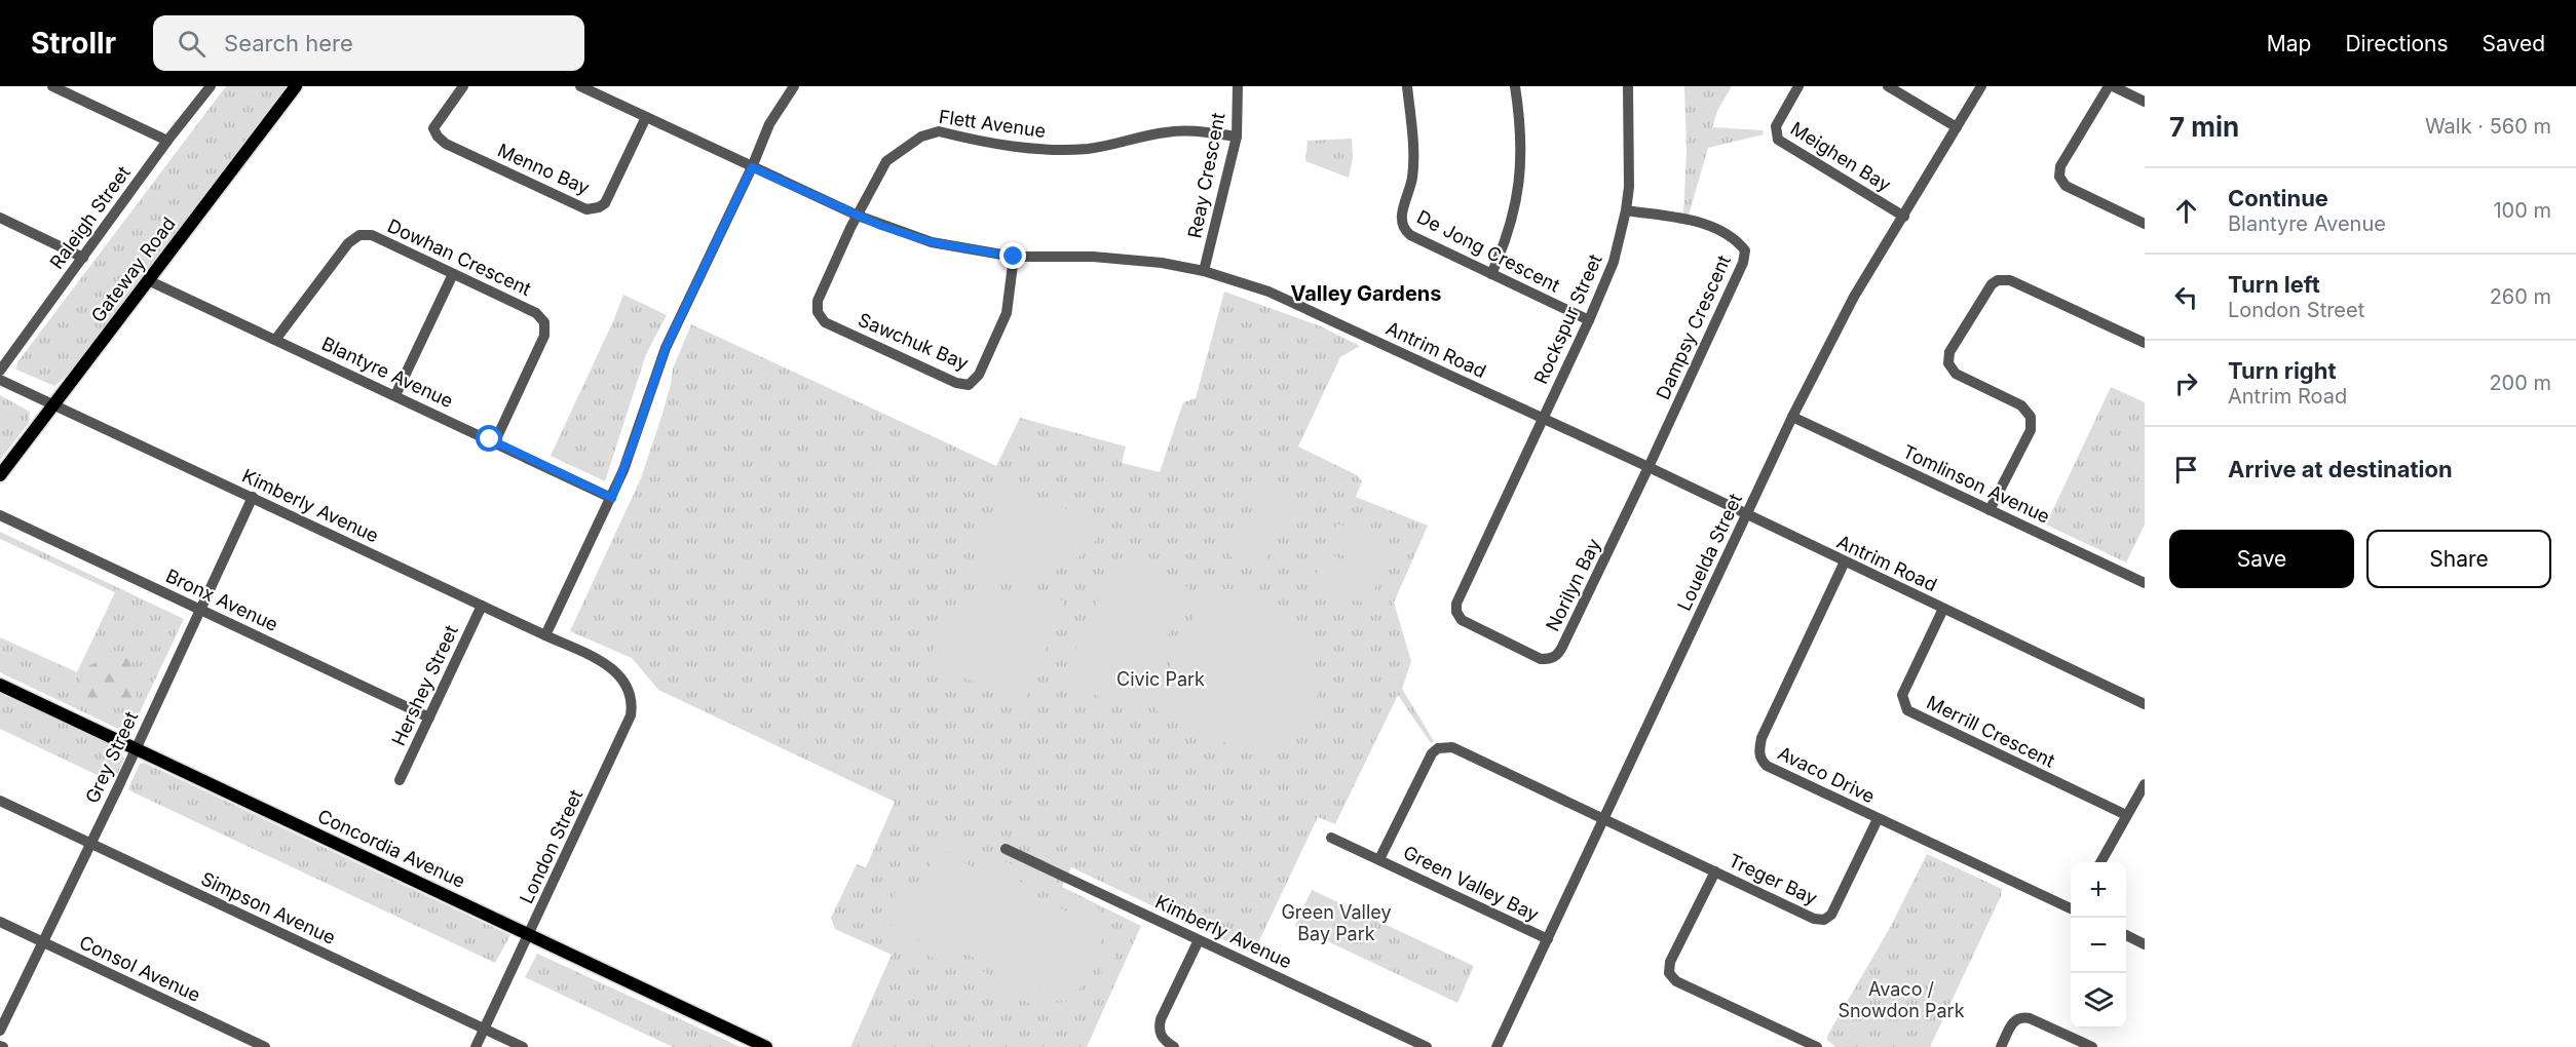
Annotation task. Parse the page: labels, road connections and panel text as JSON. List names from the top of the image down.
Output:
{
  "streets": {
    "main road": ["Gateway Road", "Concordia Avenue"],
    "street": [
      "Flett Avenue",
      "Meighen Bay",
      "Menno Bay",
      "Reay Crescent",
      "Raleigh Street",
      "De Jong Crescent",
      "Dowhan Crescent",
      "Rockspur Street",
      "Dampsy Crescent",
      "Sawchuk Bay",
      "Antrim Road",
      "Blantyre Avenue",
      "Tomlinson Avenue",
      "Kimberly Avenue",
      "Louelda Street",
      "Norilyn Bay",
      "Bronx Avenue",
      "Hershey Street",
      "Merrill Crescent",
      "Grey Street",
      "Avaco Drive",
      "London Street",
      "Treger Bay",
      "Green Valley Bay",
      "Simpson Avenue",
      "Consol Avenue"
    ]
  },
  "crossings": [
    ["Flett Avenue", "Reay Crescent"],
    ["Flett Avenue", "Sawchuk Bay"],
    ["Flett Avenue", "Antrim Road"],
    ["Meighen Bay", "Louelda Street"],
    ["Menno Bay", "Antrim Road"],
    ["Reay Crescent", "Antrim Road"],
    ["De Jong Crescent", "Rockspur Street"],
    ["Dowhan Crescent", "Blantyre Avenue"],
    ["Gateway Road", "Blantyre Avenue"],
    ["Gateway Road", "Kimberly Avenue"],
    ["Rockspur Street", "Dampsy Crescent"],
    ["Rockspur Street", "Antrim Road"],
    ["Rockspur Street", "Norilyn Bay"],
    ["Dampsy Crescent", "Antrim Road"],
    ["Dampsy Crescent", "Norilyn Bay"],
    ["Sawchuk Bay", "Antrim Road"],
    ["Antrim Road", "Louelda Street"],
    ["Antrim Road", "Norilyn Bay"],
    ["Antrim Road", "Merrill Crescent"],
    ["Antrim Road", "Avaco Drive"],
    ["Tomlinson Avenue", "Louelda Street"],
    ["Kimberly Avenue", "Hershey Street"],
    ["Kimberly Avenue", "Grey Street"],
    ["Kimberly Avenue", "London Street"],
    ["Louelda Street", "Treger Bay"],
    ["Louelda Street", "Green Valley Bay"],
    ["Bronx Avenue", "Hershey Street"],
    ["Bronx Avenue", "Grey Street"],
    ["Grey Street", "Concordia Avenue"],
    ["Grey Street", "Simpson Avenue"],
    ["Grey Street", "Consol Avenue"],
    ["Avaco Drive", "Treger Bay"],
    ["London Street", "Concordia Avenue"],
    ["London Street", "Simpson Avenue"],
    ["Treger Bay", "Green Valley Bay"]
  ],
  "districts": ["Valley Gardens"],
  "parks": ["Civic Park", "Green Valley Bay Park", "Avaco / Snowdon Park"],
  "page": {
    "header": "Strollr",
    "search": "Search here",
    "nav": ["Map", "Directions", "Saved"],
    "heading": ["7 min", "Walk · 560 m"],
    "list": [
      ["Continue", "Blantyre Avenue", "100 m"],
      ["Turn left", "London Street", "260 m"],
      ["Turn right", "Antrim Road", "200 m"],
      "Arrive at destination"
    ],
    "buttons": ["Save", "Share"],
    "map_buttons": ["+", "−"]
  }
}
